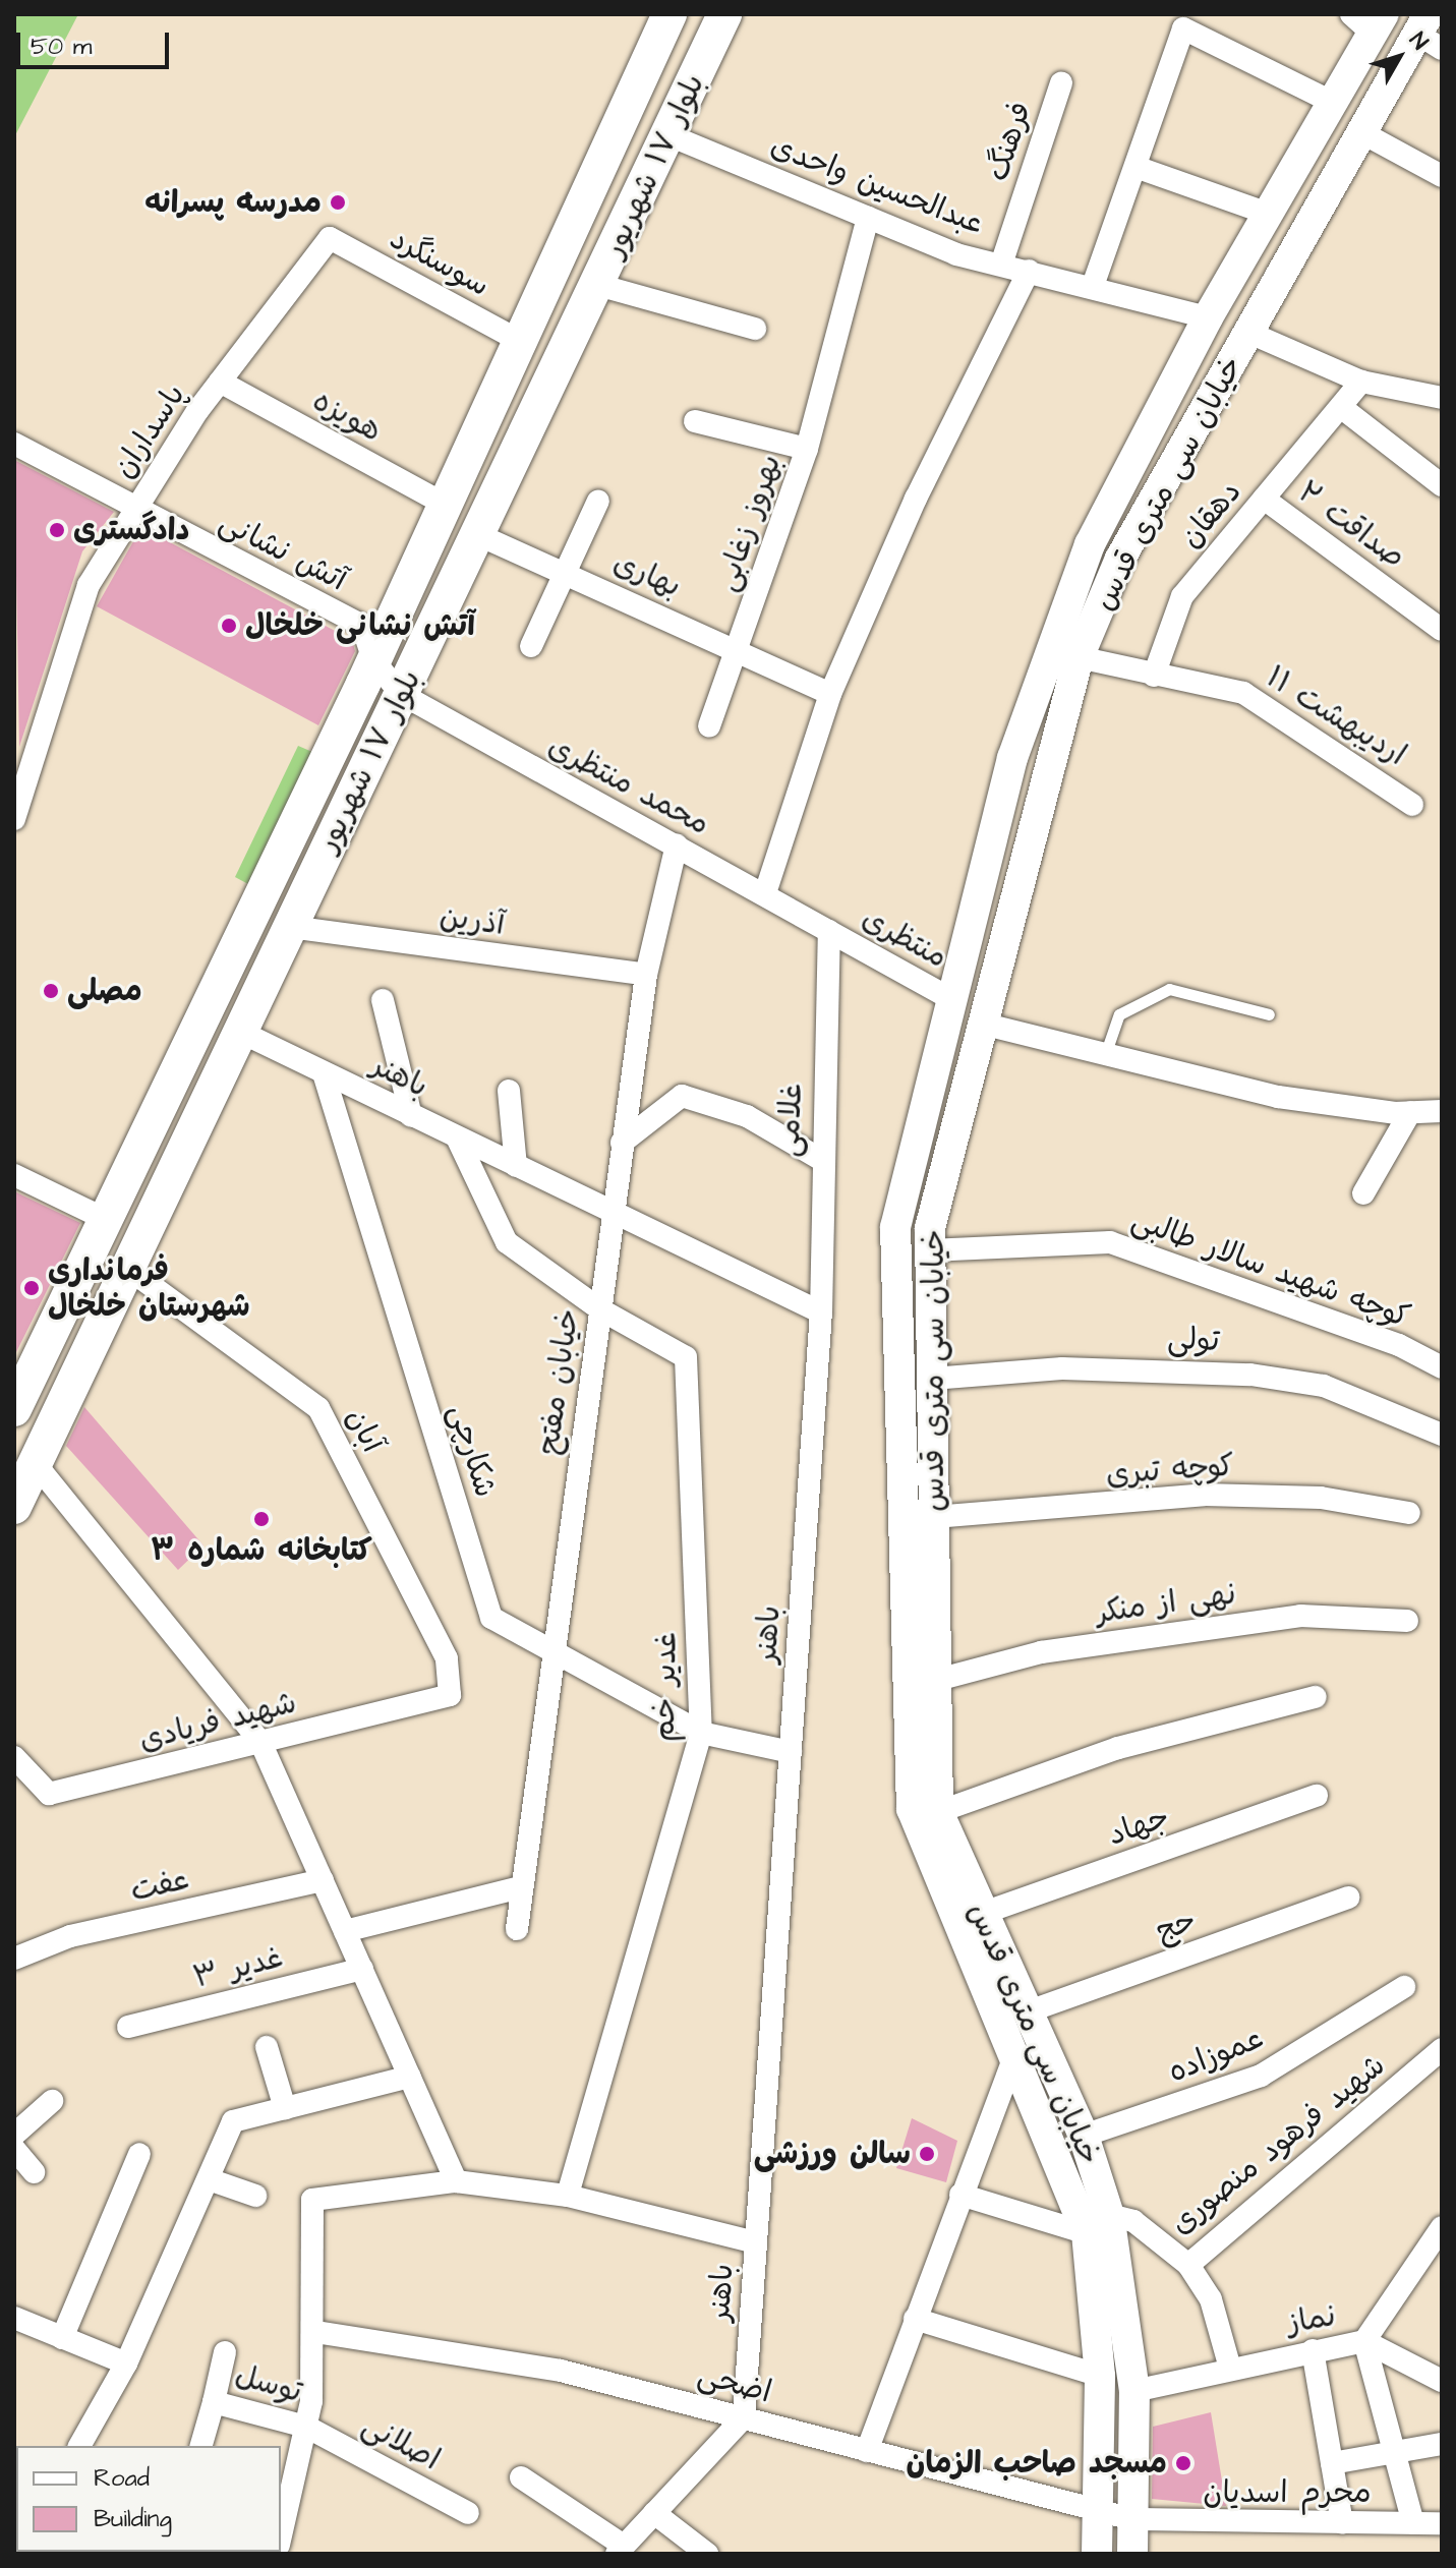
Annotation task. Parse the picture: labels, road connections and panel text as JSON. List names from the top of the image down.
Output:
{
  "streets": {
    "main road": ["بلوار ١٧ شهریور", "خیابان سی متری قدس"],
    "street": [
      "فرهنگ",
      "عبدالحسین واحدی",
      "سوسنگرد",
      "هویزه",
      "پاسداران",
      "دهقان",
      "بهروز زغابی",
      "صداقت ۲",
      "آتش نشانی",
      "بهاری",
      "۱۱ اردیبهشت",
      "محمد منتظری",
      "آذرین",
      "منتظری",
      "باهنر",
      "غلامی",
      "کوچه شهید سالار طالبی",
      "تولی",
      "خیابان مفتح",
      "آبان",
      "شکارچی",
      "کوچه تبری",
      "نهی از منکر",
      "غدیر خم",
      "شهید فریادی",
      "جهاد",
      "عفت",
      "حج",
      "غدیر ۳",
      "عموزاده",
      "شهید فرهود منصوری",
      "نماز",
      "توسل",
      "اضحی",
      "اصلانی",
      "محرم اسدیان"
    ]
  },
  "crossings": [
    ["فرهنگ", "عبدالحسین واحدی"],
    ["بلوار ١٧ شهریور", "عبدالحسین واحدی"],
    ["بلوار ١٧ شهریور", "سوسنگرد"],
    ["بلوار ١٧ شهریور", "هویزه"],
    ["بلوار ١٧ شهریور", "آتش نشانی"],
    ["بلوار ١٧ شهریور", "بهاری"],
    ["بلوار ١٧ شهریور", "محمد منتظری"],
    ["بلوار ١٧ شهریور", "آذرین"],
    ["بلوار ١٧ شهریور", "باهنر"],
    ["بلوار ١٧ شهریور", "آبان"],
    ["عبدالحسین واحدی", "خیابان سی متری قدس"],
    ["سوسنگرد", "پاسداران"],
    ["هویزه", "پاسداران"],
    ["پاسداران", "آتش نشانی"],
    ["خیابان سی متری قدس", "۱۱ اردیبهشت"],
    ["خیابان سی متری قدس", "منتظری"],
    ["خیابان سی متری قدس", "کوچه شهید سالار طالبی"],
    ["خیابان سی متری قدس", "تولی"],
    ["خیابان سی متری قدس", "کوچه تبری"],
    ["خیابان سی متری قدس", "نهی از منکر"],
    ["خیابان سی متری قدس", "جهاد"],
    ["خیابان سی متری قدس", "حج"],
    ["خیابان سی متری قدس", "عموزاده"],
    ["خیابان سی متری قدس", "شهید فرهود منصوری"],
    ["خیابان سی متری قدس", "نماز"],
    ["خیابان سی متری قدس", "اضحی"],
    ["خیابان سی متری قدس", "محرم اسدیان"],
    ["دهقان", "صداقت ۲"],
    ["دهقان", "۱۱ اردیبهشت"],
    ["بهروز زغابی", "بهاری"],
    ["آتش نشانی", "محمد منتظری"],
    ["محمد منتظری", "منتظری"],
    ["محمد منتظری", "غلامی"],
    ["محمد منتظری", "خیابان مفتح"],
    ["آذرین", "خیابان مفتح"],
    ["منتظری", "غلامی"],
    ["باهنر", "غلامی"],
    ["باهنر", "خیابان مفتح"],
    ["باهنر", "شکارچی"],
    ["باهنر", "اضحی"],
    ["خیابان مفتح", "شکارچی"],
    ["خیابان مفتح", "غدیر خم"],
    ["آبان", "شهید فریادی"],
    ["شکارچی", "غدیر خم"],
    ["توسل", "اصلانی"],
    ["اضحی", "محرم اسدیان"]
  ],
  "places": [
    "مدرسه پسرانه",
    "دادگستری",
    "آتش نشانی خلخال",
    "مصلی",
    "فرمانداری شهرستان خلخال",
    "کتابخانه شماره ۳",
    "سالن ورزشی",
    "مسجد صاحب الزمان"
  ],
  "legend": ["Road", "Building"],
  "scale_bar": "50 m",
  "north": "top right"
}
